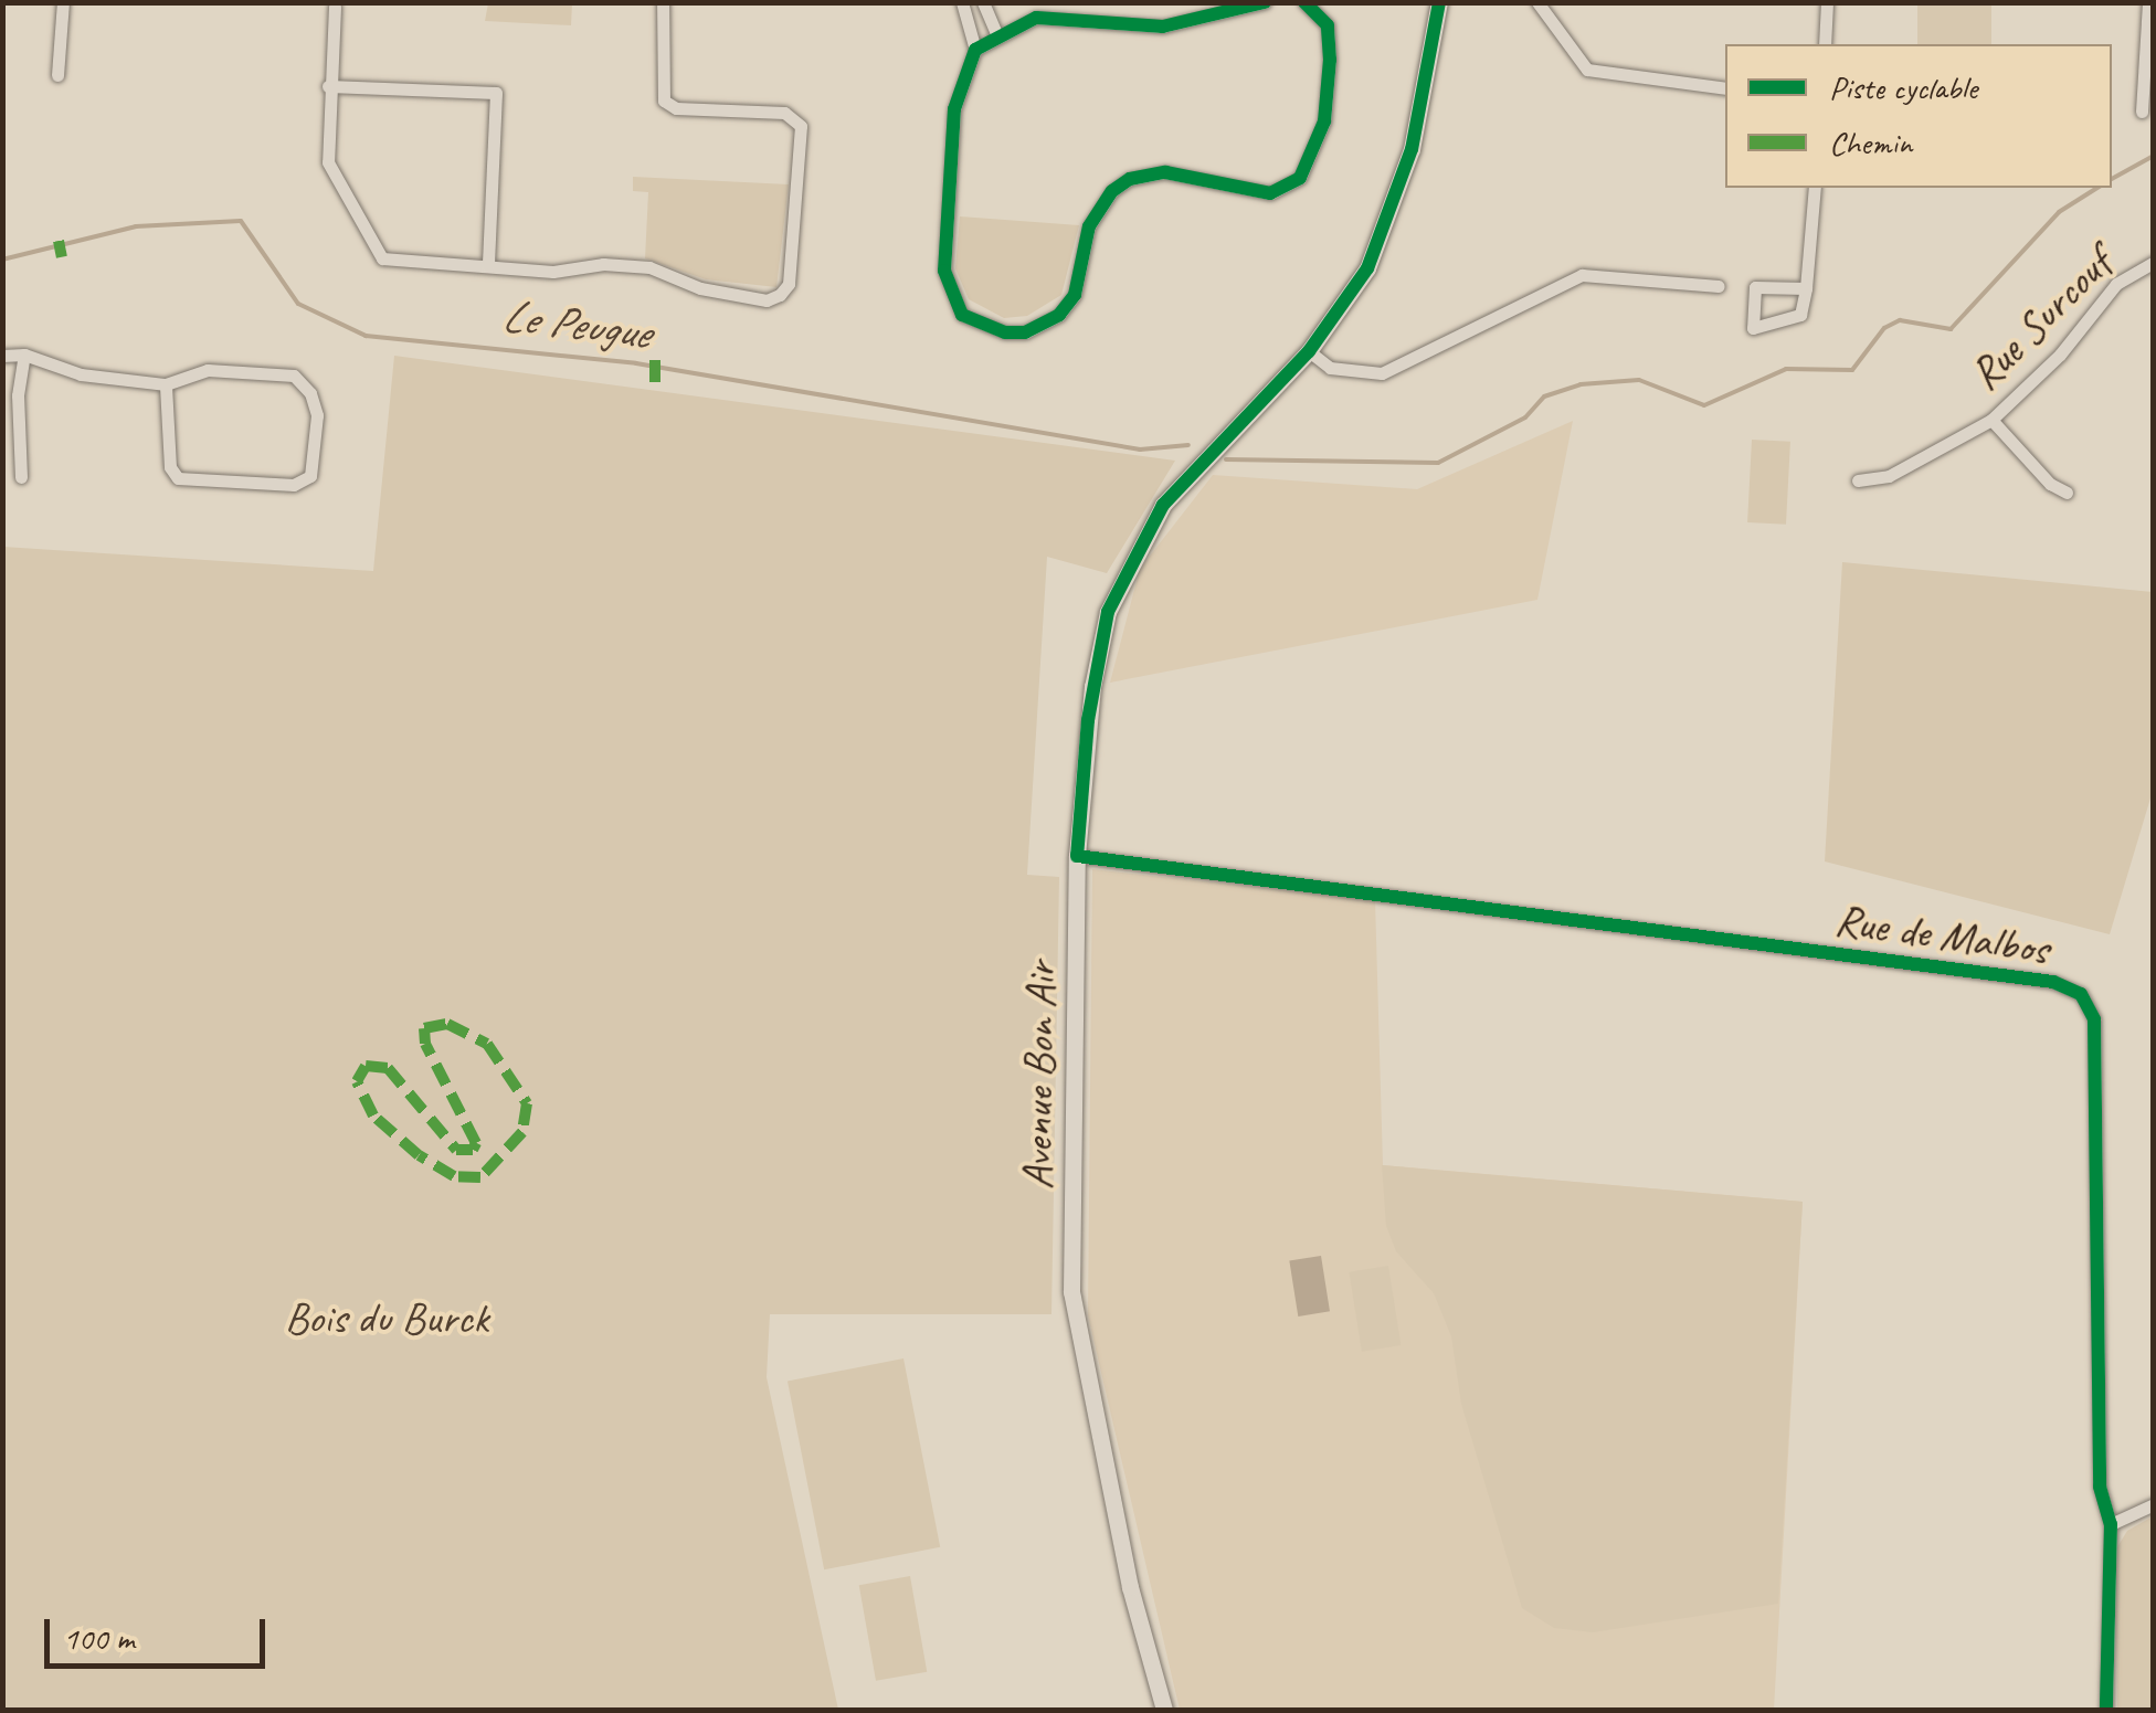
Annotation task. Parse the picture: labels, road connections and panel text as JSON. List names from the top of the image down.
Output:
{
  "streets": {
    "main road": ["Avenue Bon Air"],
    "street": ["Rue Surcouf", "Rue de Malbos"]
  },
  "crossings": [
    ["Rue de Malbos", "Avenue Bon Air"]
  ],
  "water": ["Le Peugue"],
  "parks": ["Bois du Burck"],
  "legend": ["Piste cyclable", "Chemin"],
  "scale_bar": "100 m"
}
